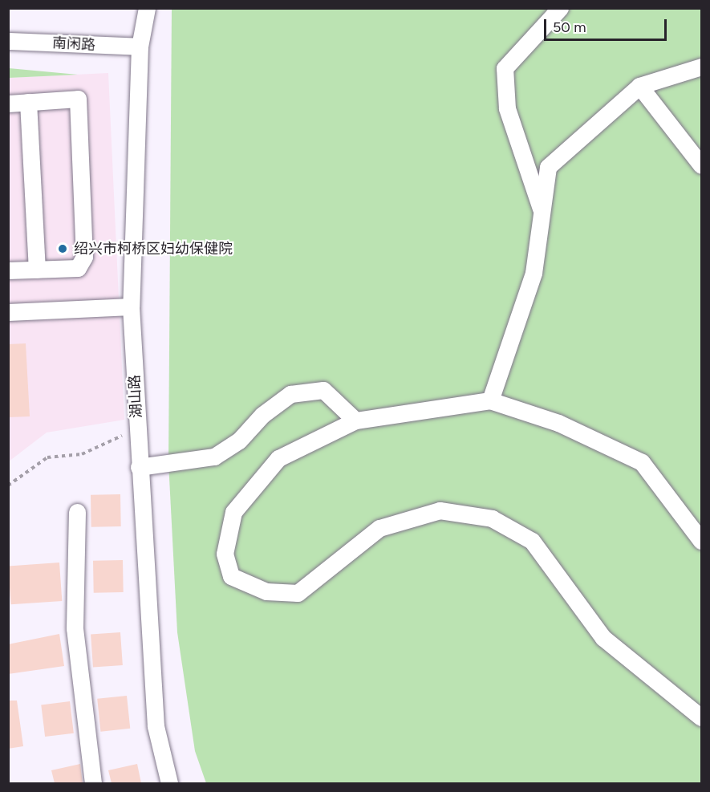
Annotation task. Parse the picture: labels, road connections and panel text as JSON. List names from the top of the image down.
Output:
{
  "streets": {
    "street": ["南闲路", "湖山路"]
  },
  "crossings": [
    ["南闲路", "湖山路"]
  ],
  "places": ["绍兴市柯桥区妇幼保健院"],
  "scale_bar": "50 m"
}
